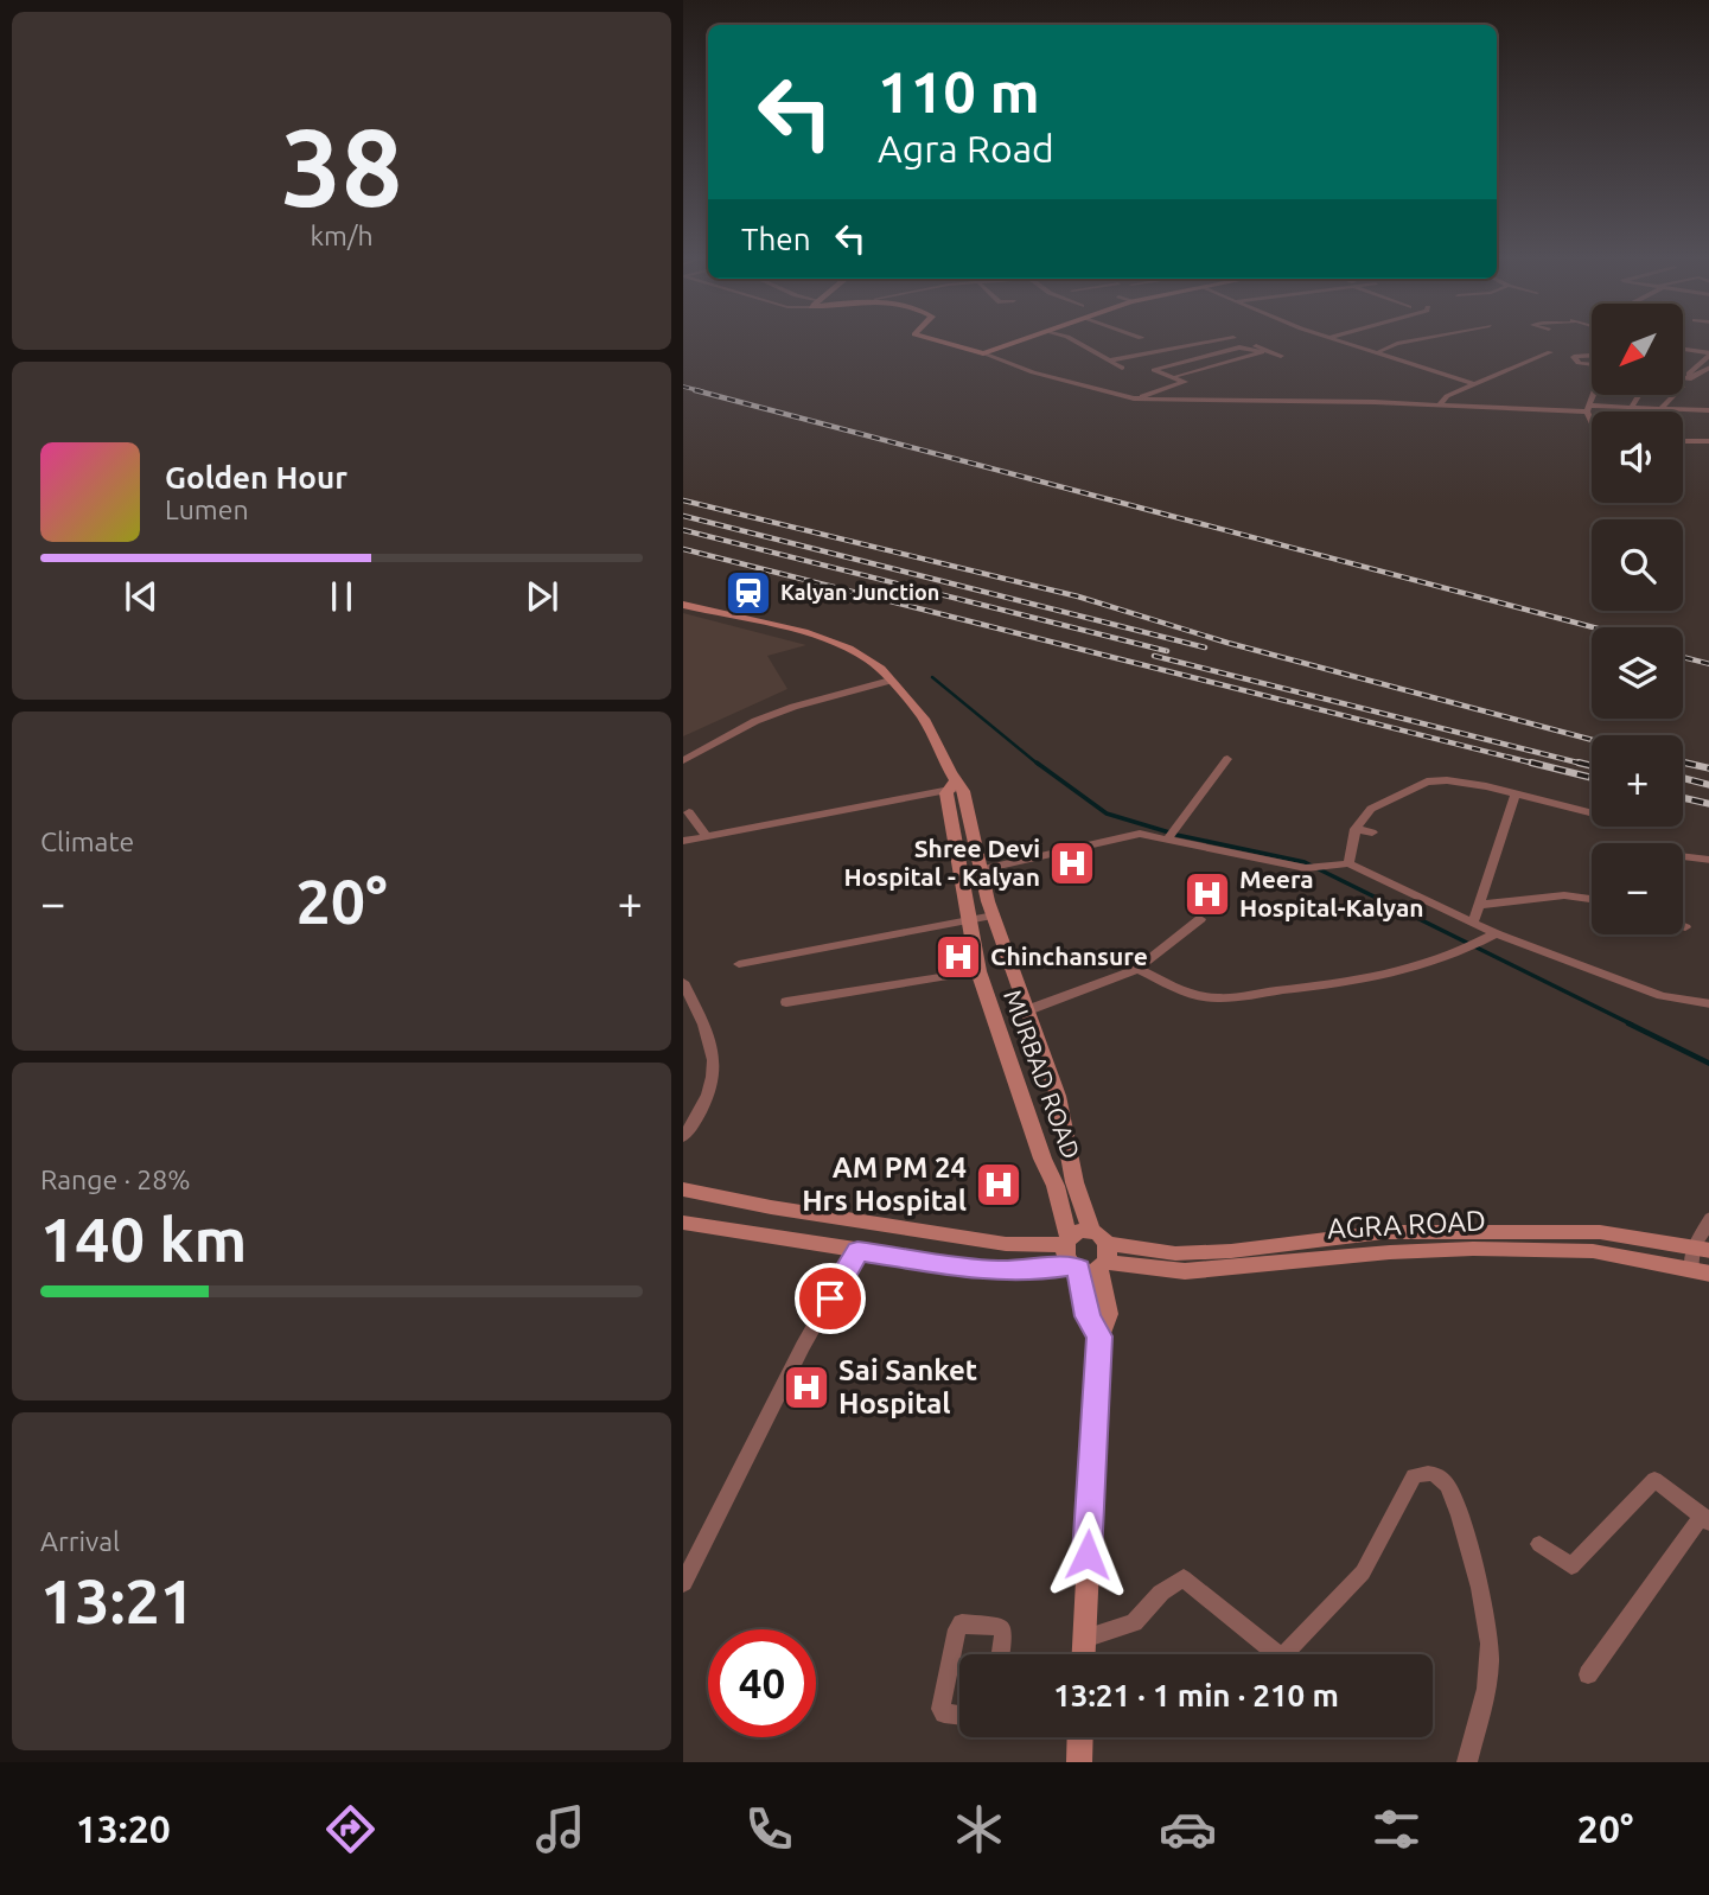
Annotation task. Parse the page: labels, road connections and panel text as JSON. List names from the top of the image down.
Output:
{
  "streets": {
    "main road": ["AGRA ROAD"],
    "street": ["MURBAD ROAD"]
  },
  "places": {
    "station": ["Kalyan Junction"],
    "hospital": [
      "Shree Devi Hospital - Kalyan",
      "Meera Hospital-Kalyan",
      "Chinchansure",
      "AM PM 24 Hrs Hospital",
      "Sai Sanket Hospital"
    ]
  },
  "north": "bottom left",
  "page": {
    "tile": [
      ["38", "km/h"],
      "Climate",
      ["Range · 28%", "140 km"],
      ["Arrival", "13:21"]
    ],
    "turn": ["110 m", "Agra Road"],
    "then": "Then",
    "map_buttons": ["+", "−"],
    "song": ["Golden Hour", "Lumen"],
    "heat": ["−", "20°", "+"],
    "limit": "40",
    "trip": "13:21 · 1 min · 210 m",
    "tabs": ["13:20", "20°"]
  }
}
